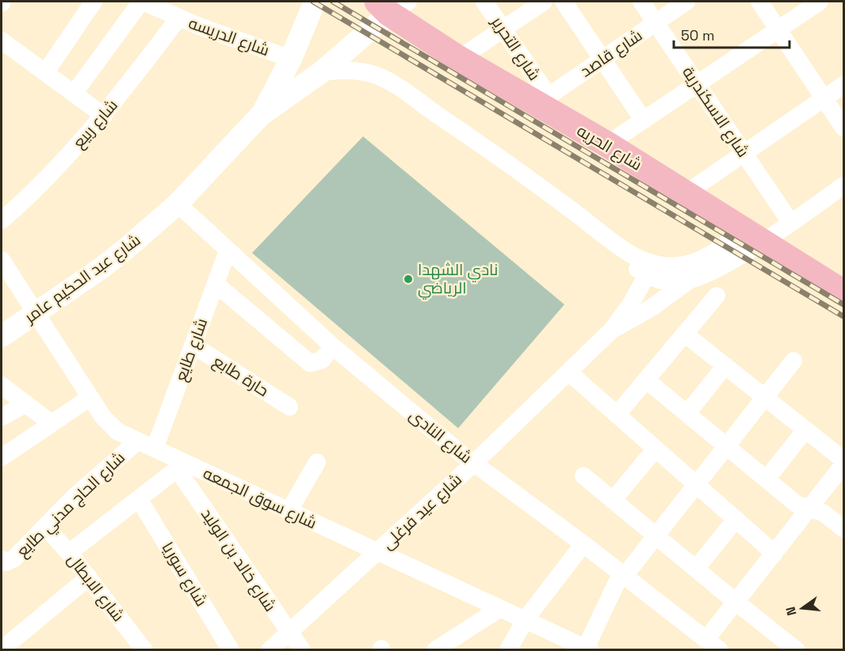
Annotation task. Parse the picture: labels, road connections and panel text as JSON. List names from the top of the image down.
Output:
{
  "streets": {
    "main road": ["شارع الحريه"],
    "street": [
      "شارع الدريسه",
      "شارع التحرير",
      "شارع قاصد",
      "شارع الاسكندرية",
      "شارع ربيع",
      "شارع عبد الحكيم عامر",
      "شارع طايع",
      "حارة طابع",
      "شارع النادى",
      "شارع سوق الجمعه",
      "شارع الحاج مدني طايع",
      "شارع عيد فرغلى",
      "شارع خالد بن الوليد",
      "شارع سوريا",
      "شارع الابطال"
    ]
  },
  "crossings": [
    ["شارع الدريسه", "شارع ربيع"],
    ["شارع الدريسه", "شارع عبد الحكيم عامر"],
    ["شارع التحرير", "شارع قاصد"],
    ["شارع التحرير", "شارع الحريه"],
    ["شارع قاصد", "شارع الاسكندرية"],
    ["شارع قاصد", "شارع الحريه"],
    ["شارع الحريه", "شارع عبد الحكيم عامر"],
    ["شارع عبد الحكيم عامر", "شارع النادى"],
    ["شارع عبد الحكيم عامر", "شارع سوق الجمعه"],
    ["شارع طايع", "حارة طابع"],
    ["شارع طايع", "شارع النادى"],
    ["شارع طايع", "شارع سوق الجمعه"],
    ["شارع النادى", "شارع عيد فرغلى"],
    ["شارع سوق الجمعه", "شارع الحاج مدني طايع"],
    ["شارع سوق الجمعه", "شارع عيد فرغلى"],
    ["شارع سوق الجمعه", "شارع خالد بن الوليد"],
    ["شارع الحاج مدني طايع", "شارع الابطال"],
    ["شارع عيد فرغلى", "شارع خالد بن الوليد"]
  ],
  "places": ["نادي الشهدا الرياضي"],
  "scale_bar": "50 m",
  "north": "left"
}
